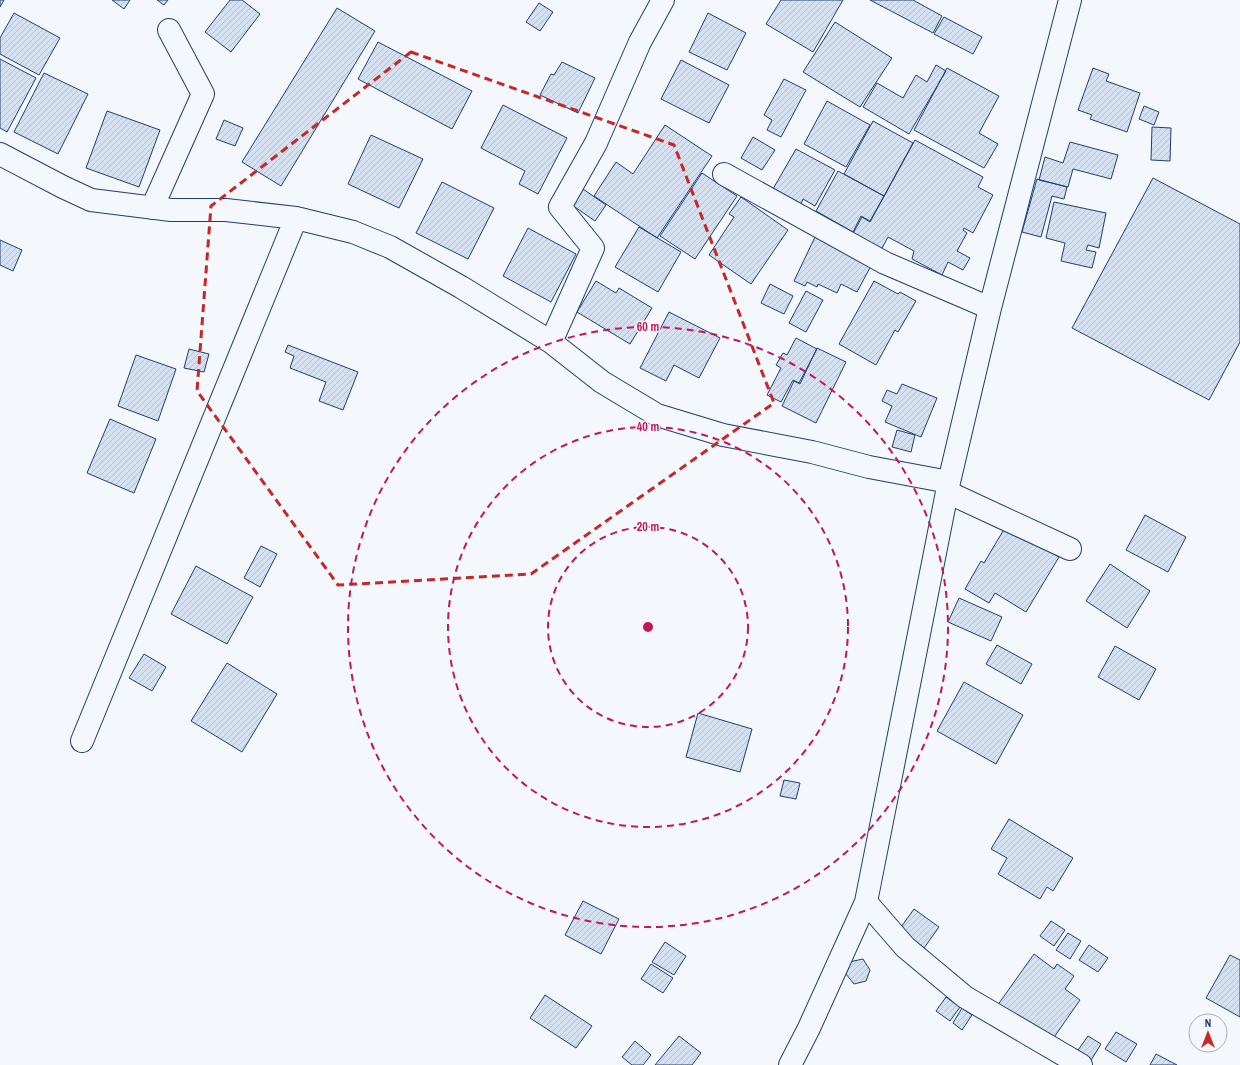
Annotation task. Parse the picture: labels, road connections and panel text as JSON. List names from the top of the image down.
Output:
{
  "north": "top",
  "rings": ["60 m", "40 m", "20 m"]
}
